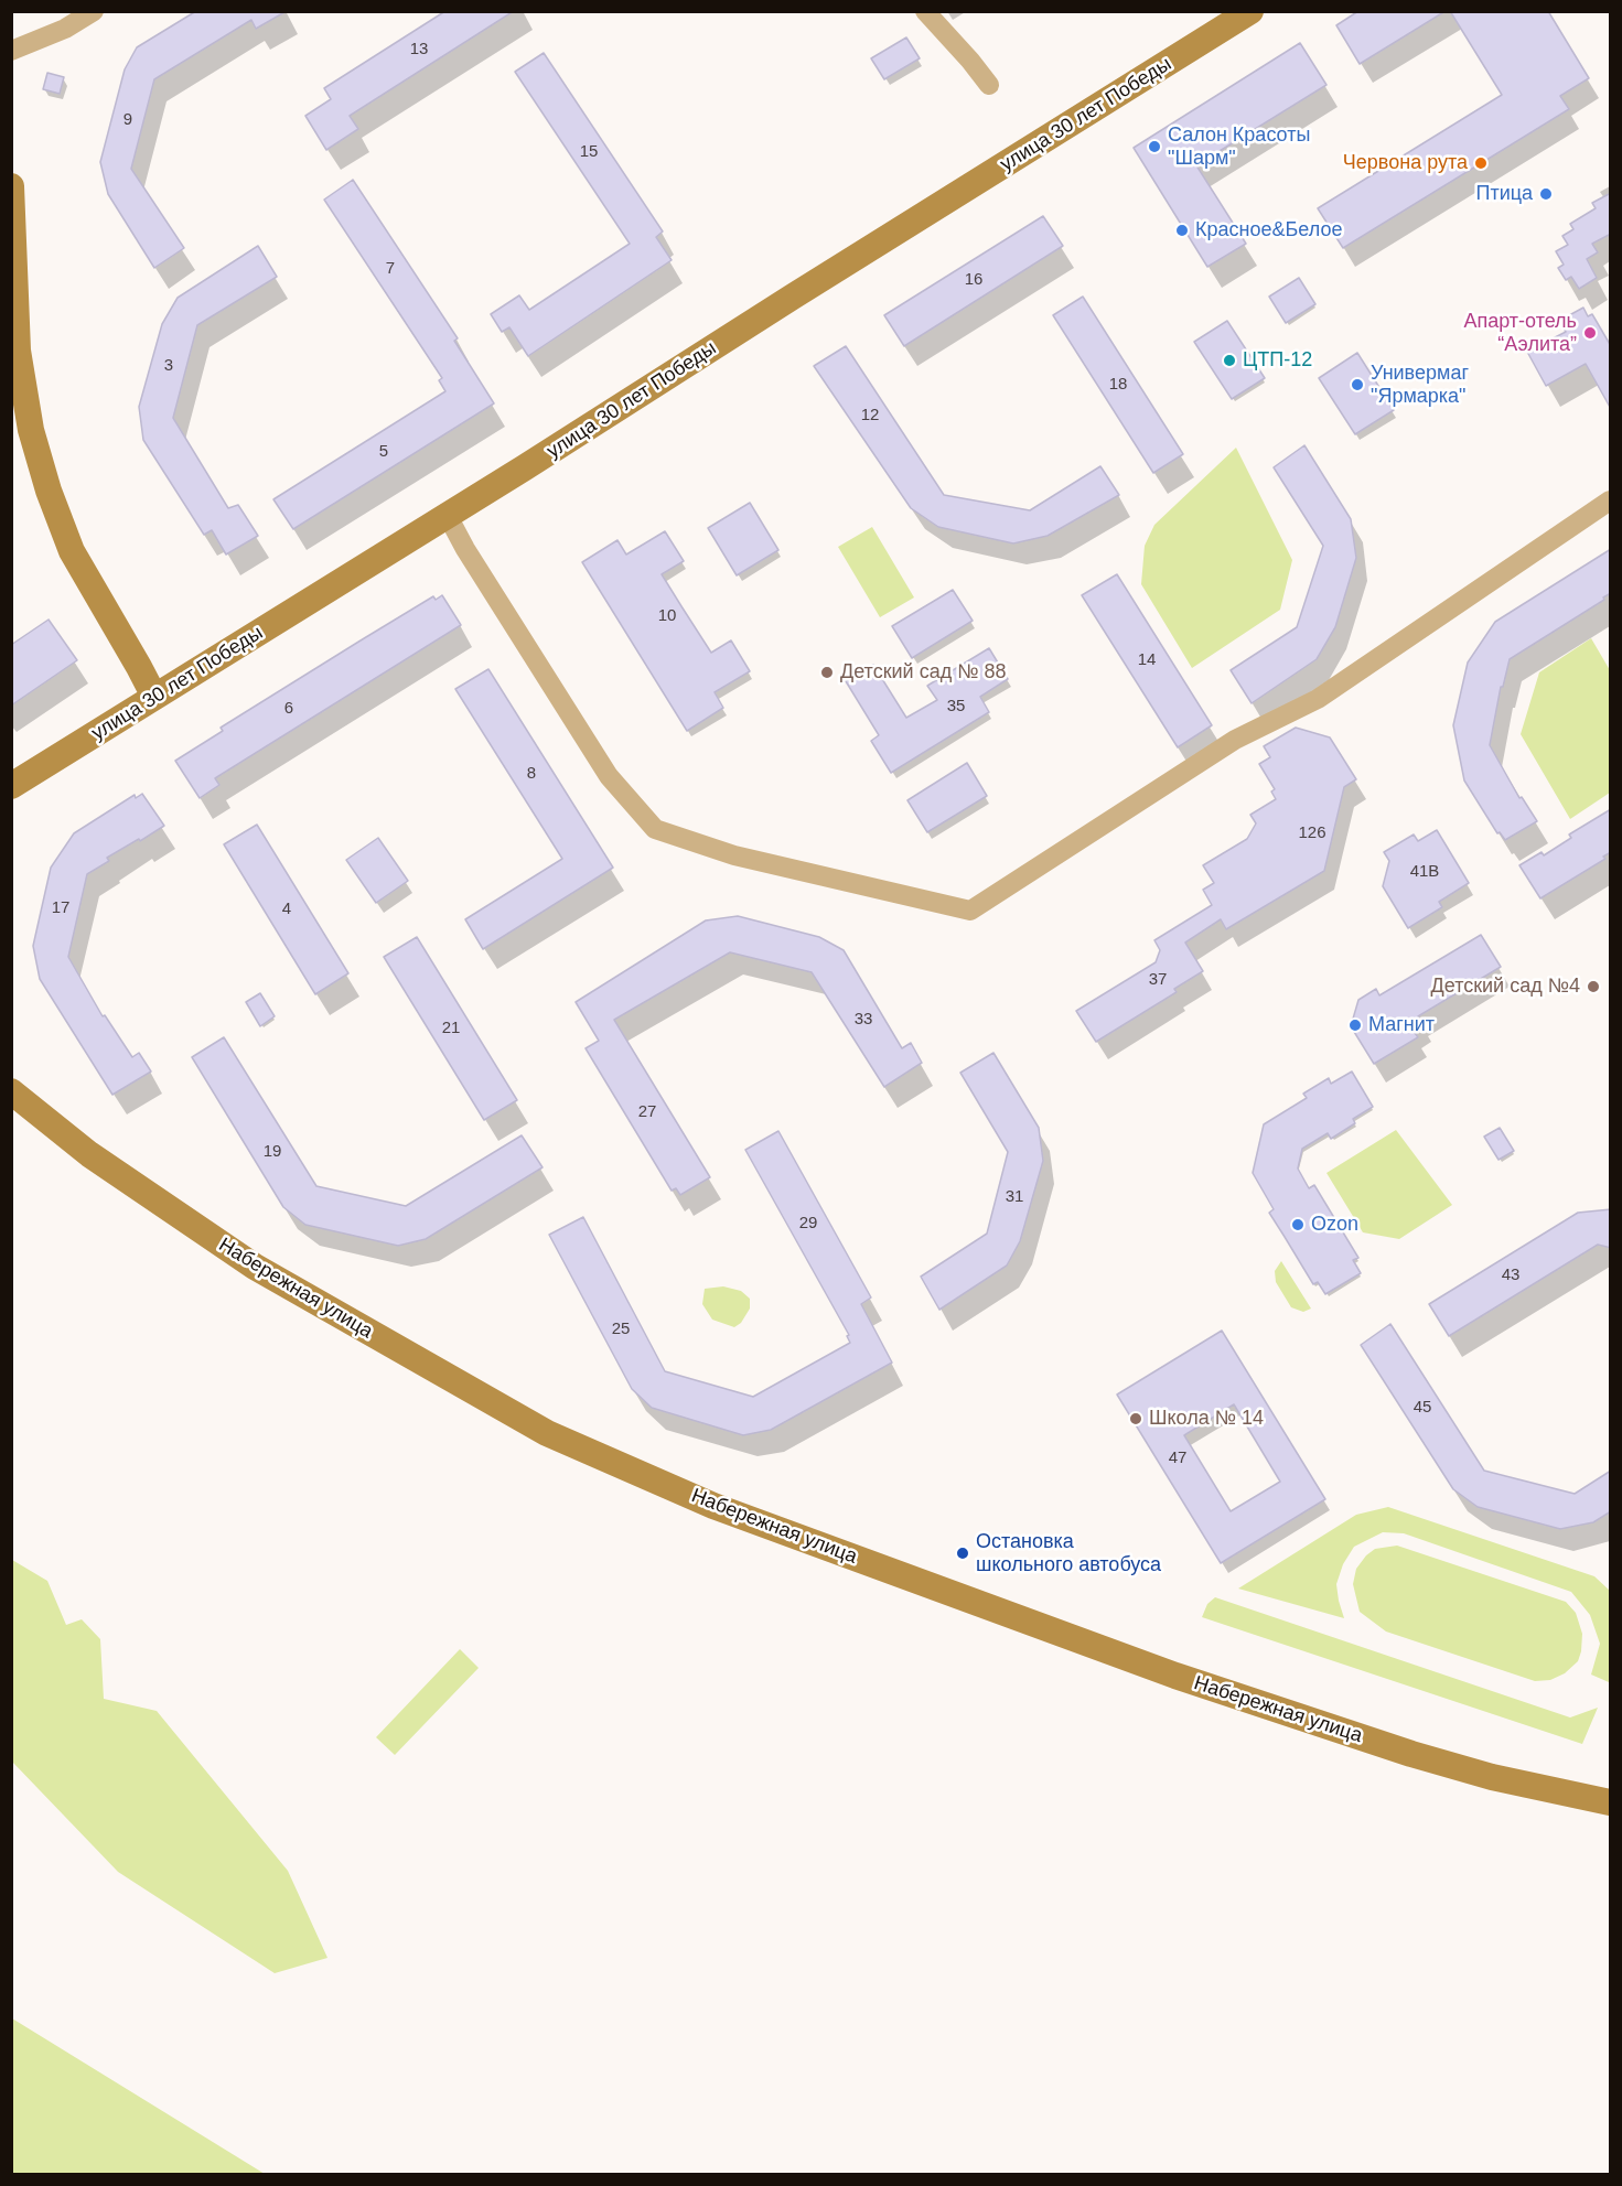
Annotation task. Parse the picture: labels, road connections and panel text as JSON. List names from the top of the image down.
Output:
{
  "streets": {
    "street": ["улица 30 лет Победы", "Набережная улица"]
  },
  "places": [
    "Салон Красоты \"Шарм\"",
    "Червона рута",
    "Птица",
    "Красное&Белое",
    "Апарт-отель “Аэлита”",
    "ЦТП-12",
    "Универмаг \"Ярмарка\"",
    "Детский сад № 88",
    "Детский сад №4",
    "Магнит",
    "Ozon",
    "Школа № 14",
    "Остановка школьного автобуса"
  ],
  "house_numbers": [
    "13",
    "9",
    "15",
    "7",
    "16",
    "3",
    "18",
    "12",
    "5",
    "10",
    "14",
    "35",
    "6",
    "8",
    "126",
    "41В",
    "17",
    "4",
    "37",
    "33",
    "21",
    "27",
    "19",
    "31",
    "29",
    "43",
    "25",
    "45",
    "47"
  ]
}
